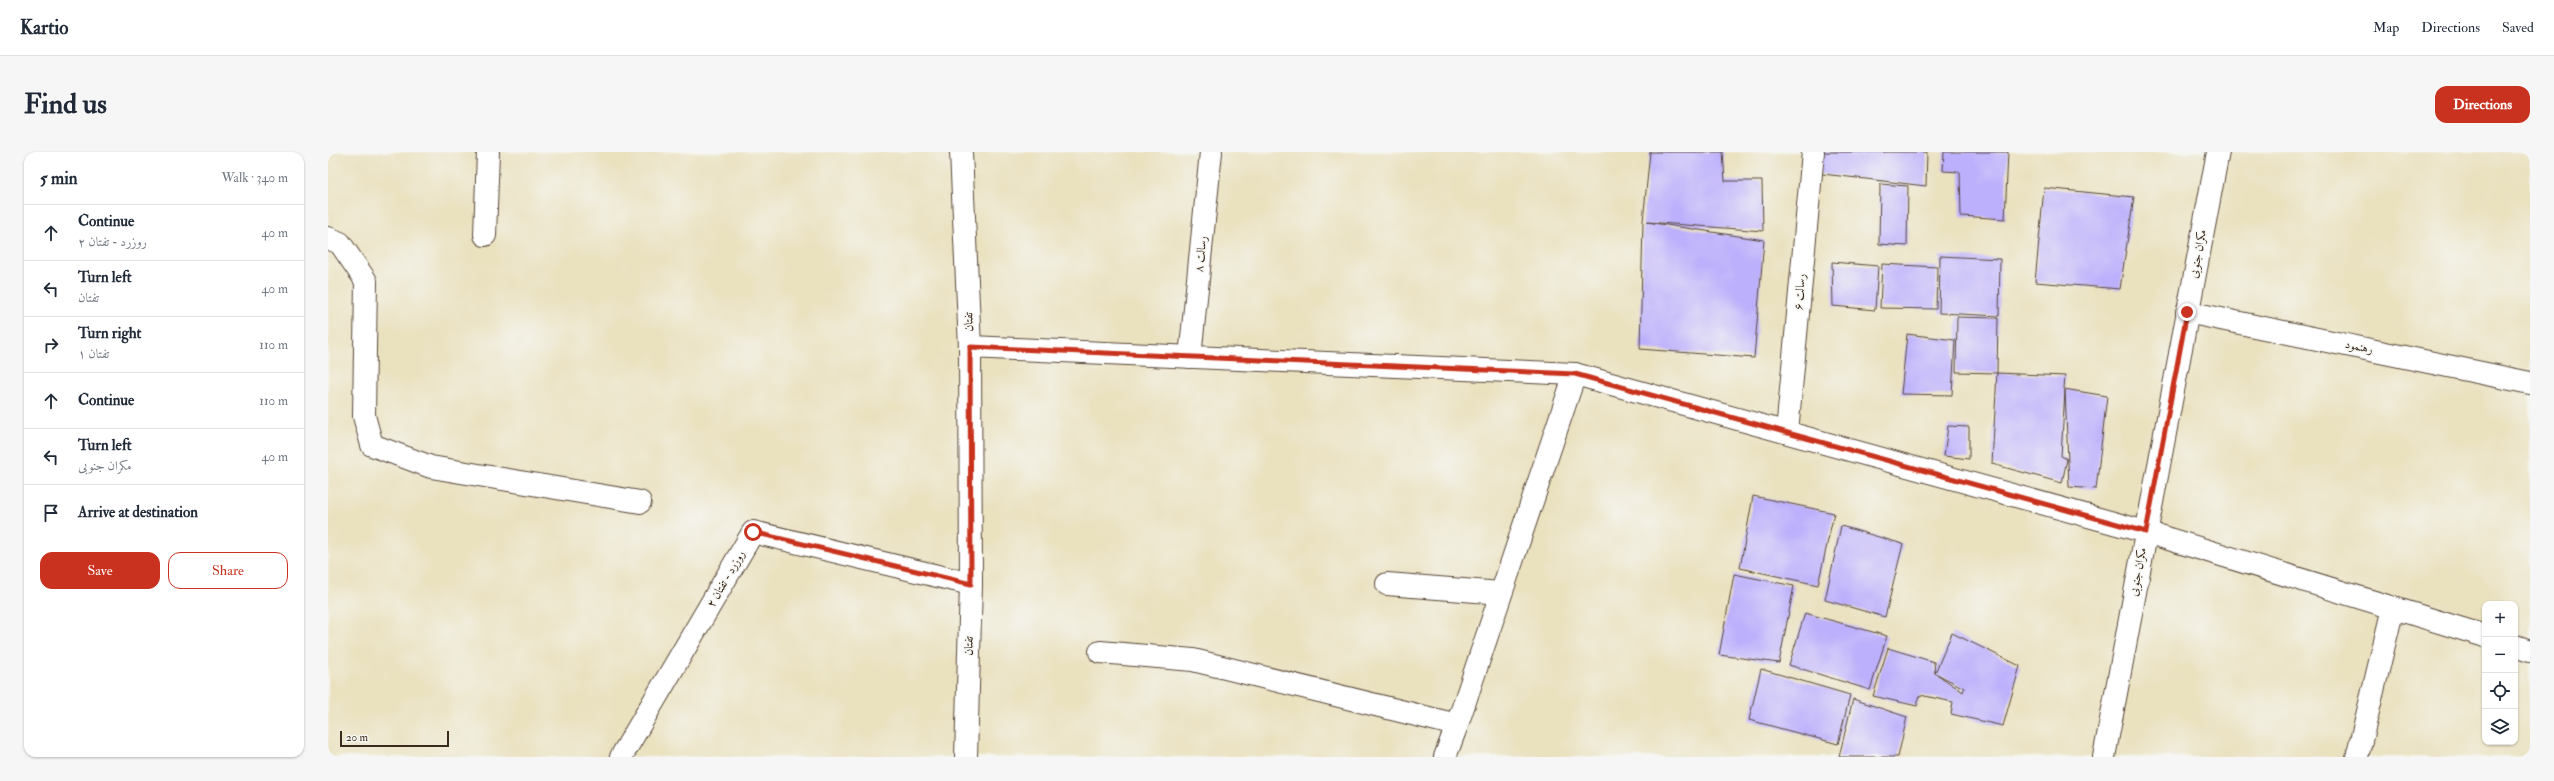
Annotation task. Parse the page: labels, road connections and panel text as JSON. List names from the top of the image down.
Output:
{
  "streets": {
    "street": [
      "رسالت ۸",
      "مکران جنوبی",
      "رسالت ۶",
      "تفتان",
      "رهنمود",
      "روزرد - تفتان ۲"
    ]
  },
  "crossings": [
    ["مکران جنوبی", "رهنمود"],
    ["تفتان", "روزرد - تفتان ۲"]
  ],
  "scale_bar": "20 m",
  "page": {
    "header": "Kartio",
    "nav": ["Map", "Directions", "Saved"],
    "buttons": [
      "Directions",
      ["Save", "Share"]
    ],
    "title": "Find us",
    "heading": ["5 min", "Walk · 340 m"],
    "list": [
      ["Continue", "روزرد - تفتان ۲", "40 m"],
      ["Turn left", "تفتان", "40 m"],
      ["Turn right", "تفتان ۱", "110 m"],
      ["Continue", "110 m"],
      ["Turn left", "مکران جنوبی", "40 m"],
      "Arrive at destination"
    ],
    "map_buttons": ["+", "−"],
    "scale": "20 m"
  }
}
